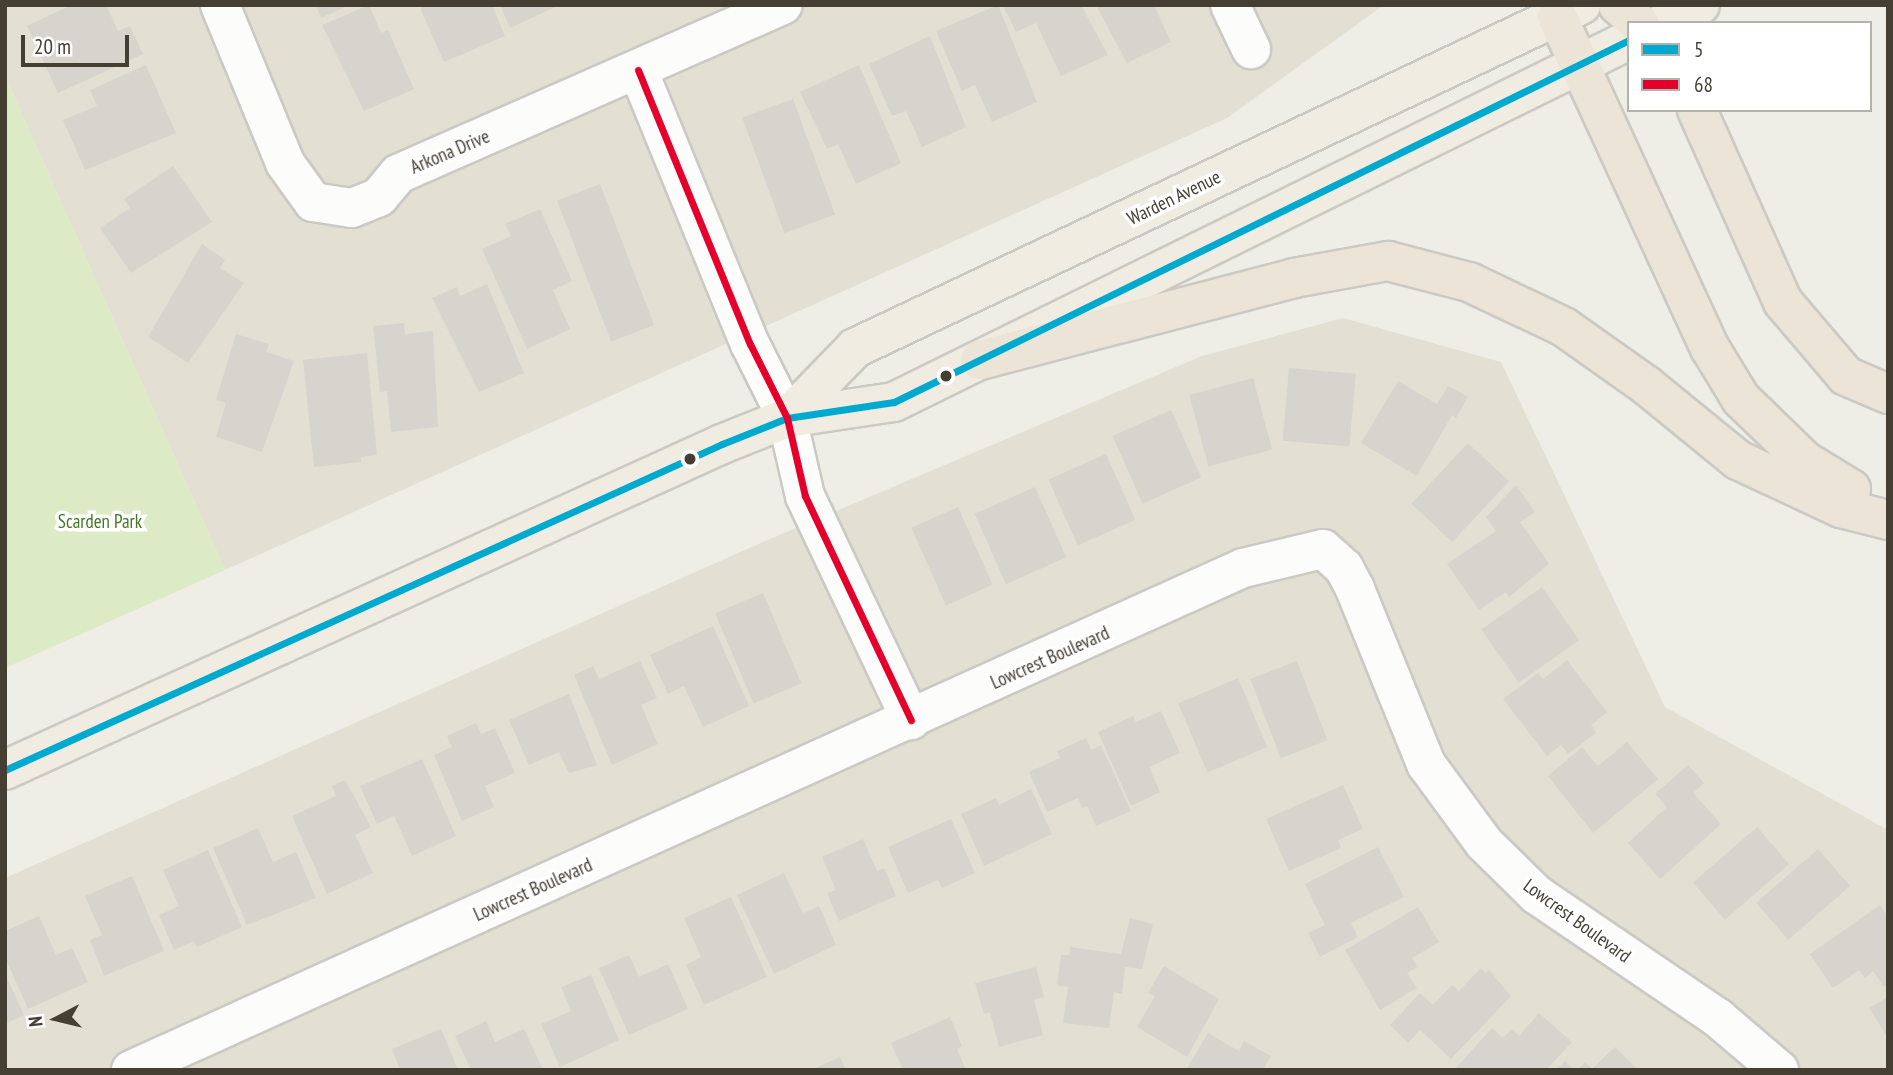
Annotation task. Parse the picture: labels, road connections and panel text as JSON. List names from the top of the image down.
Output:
{
  "streets": {
    "main road": ["Warden Avenue"],
    "street": ["Arkona Drive", "Lowcrest Boulevard"]
  },
  "parks": ["Scarden Park"],
  "lines": ["transit line 5", "transit line 68"],
  "legend": ["5", "68"],
  "scale_bar": "20 m",
  "north": "left"
}
